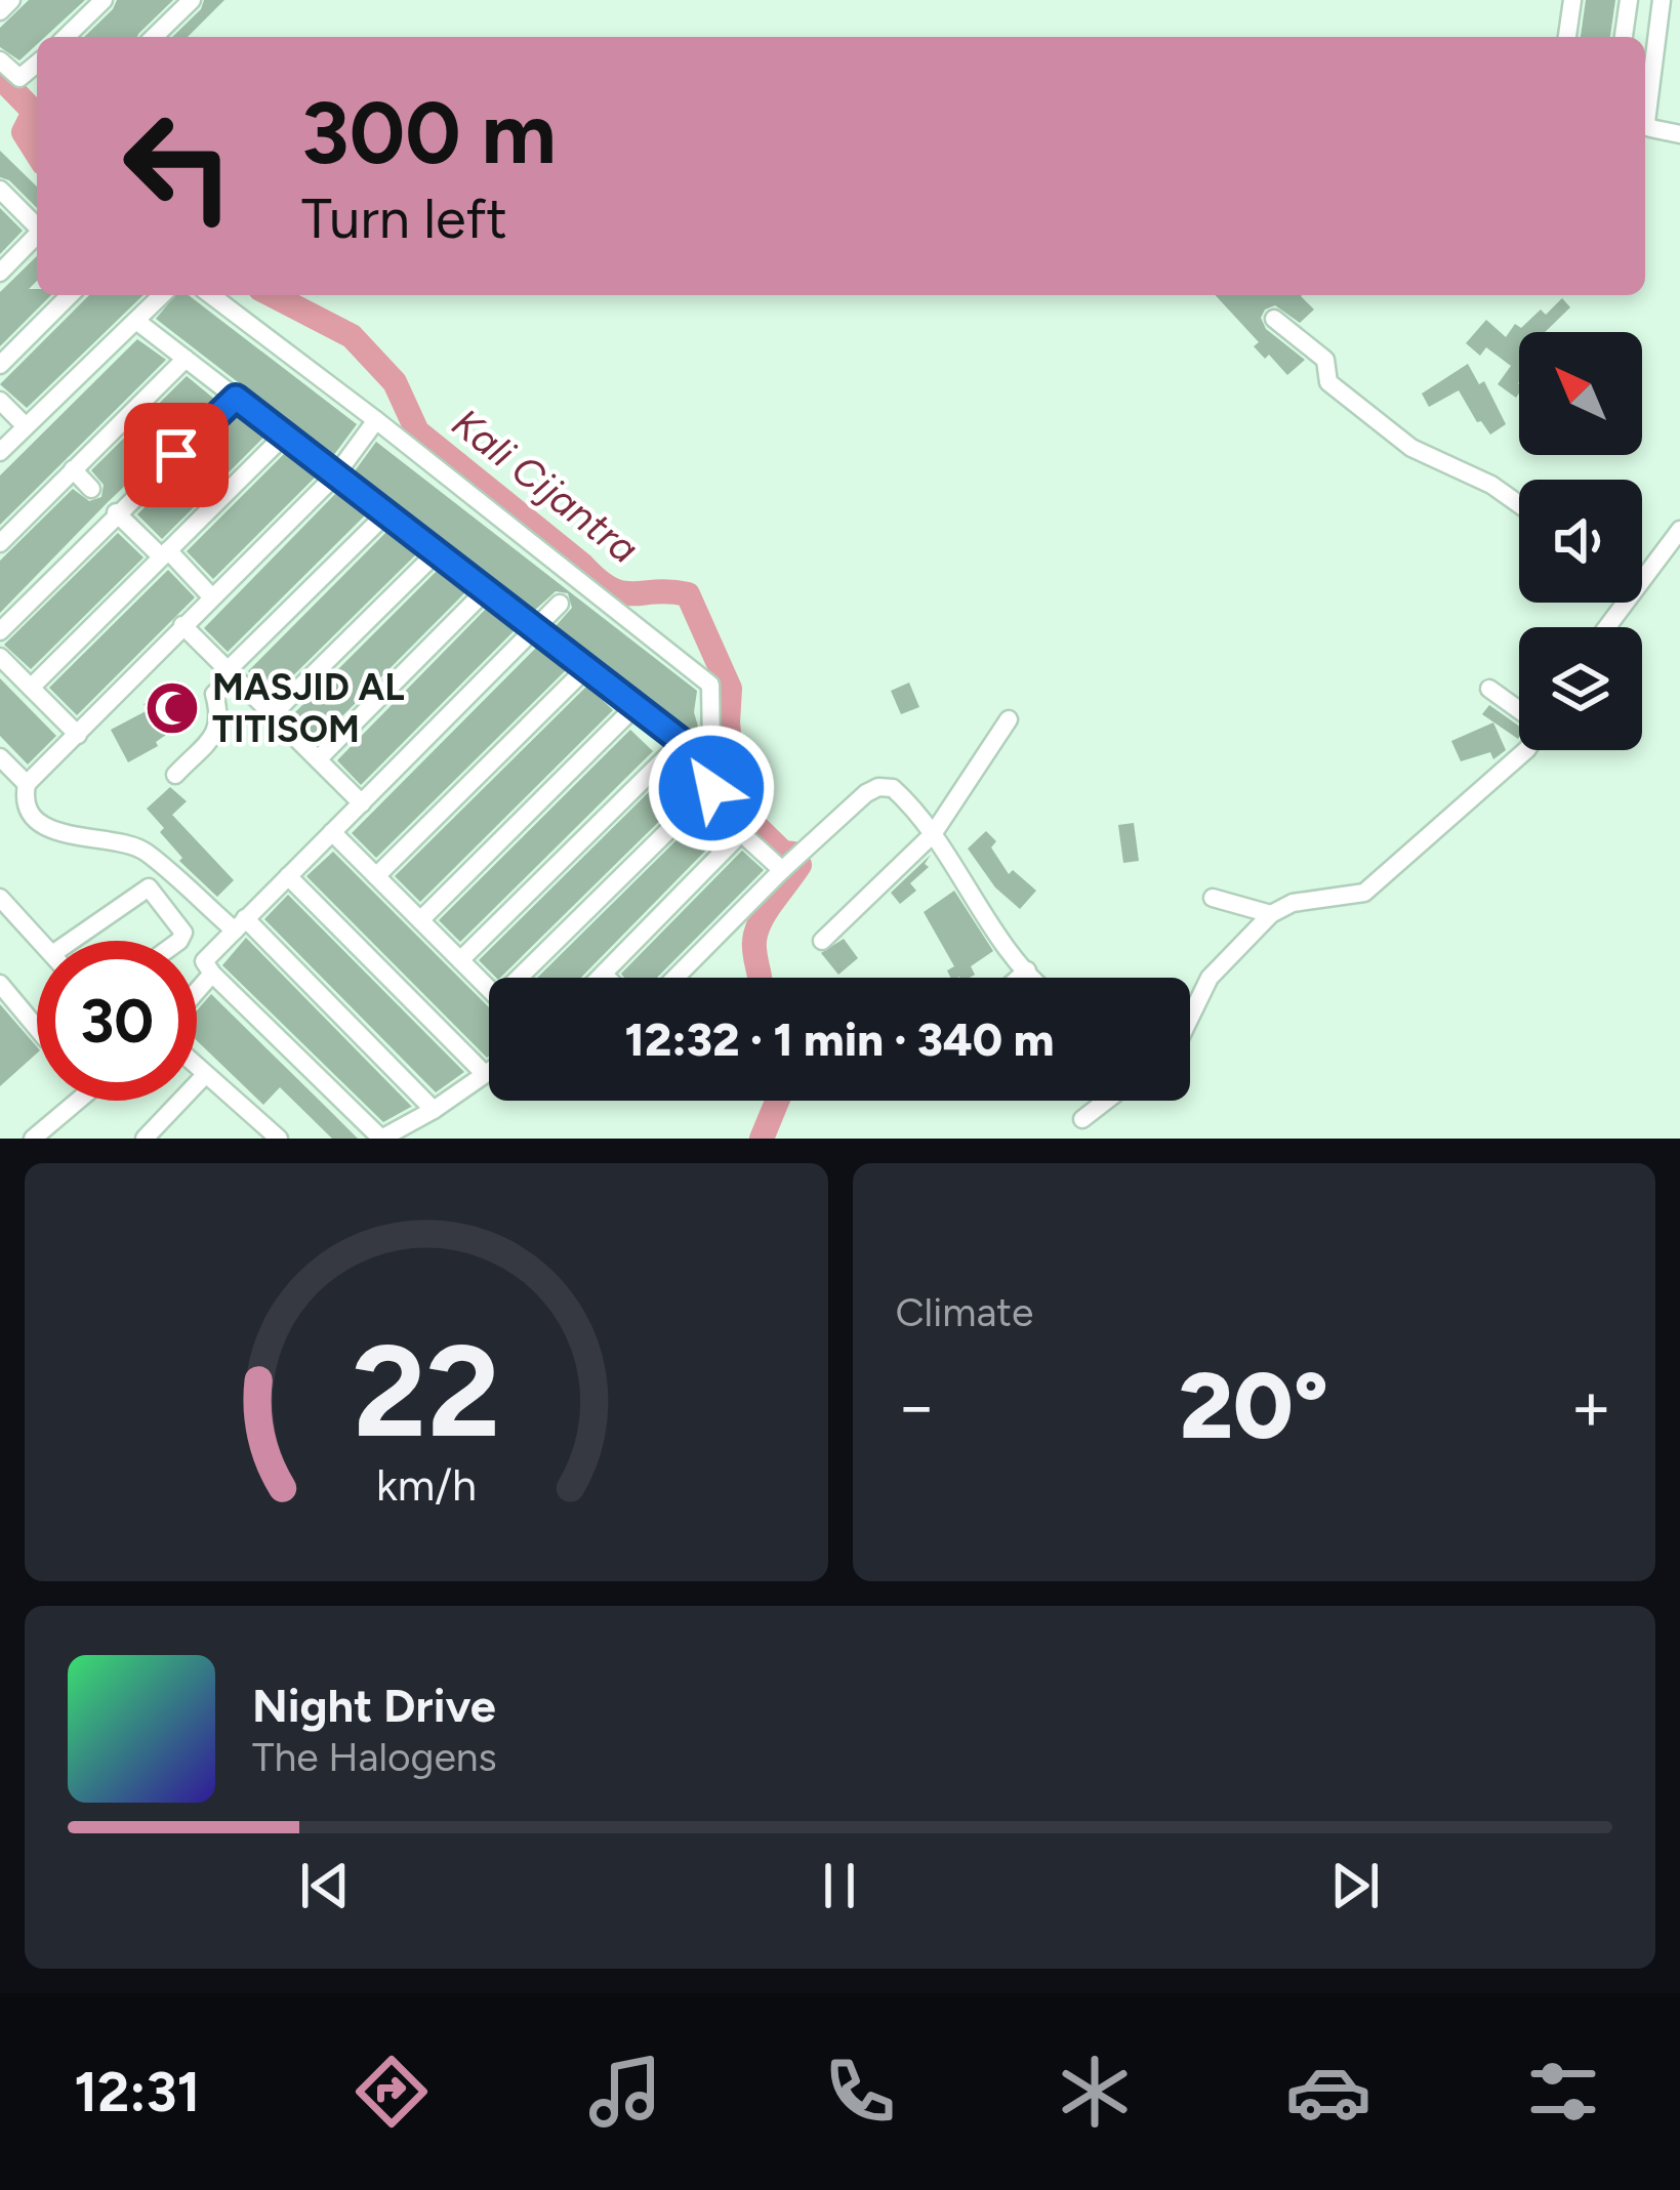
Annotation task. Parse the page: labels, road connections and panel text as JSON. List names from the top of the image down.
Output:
{
  "water": ["Kali Cijantra"],
  "places": {
    "mosque": ["MASJID AL TITISOM"]
  },
  "north": "top left",
  "page": {
    "turn": ["300 m", "Turn left"],
    "limit": "30",
    "trip": "12:32 · 1 min · 340 m",
    "tile": "Climate",
    "heat": ["−", "20°", "+"],
    "song": ["Night Drive", "The Halogens"],
    "tabs": "12:31",
    "gauge": ["22", "km/h"]
  }
}
